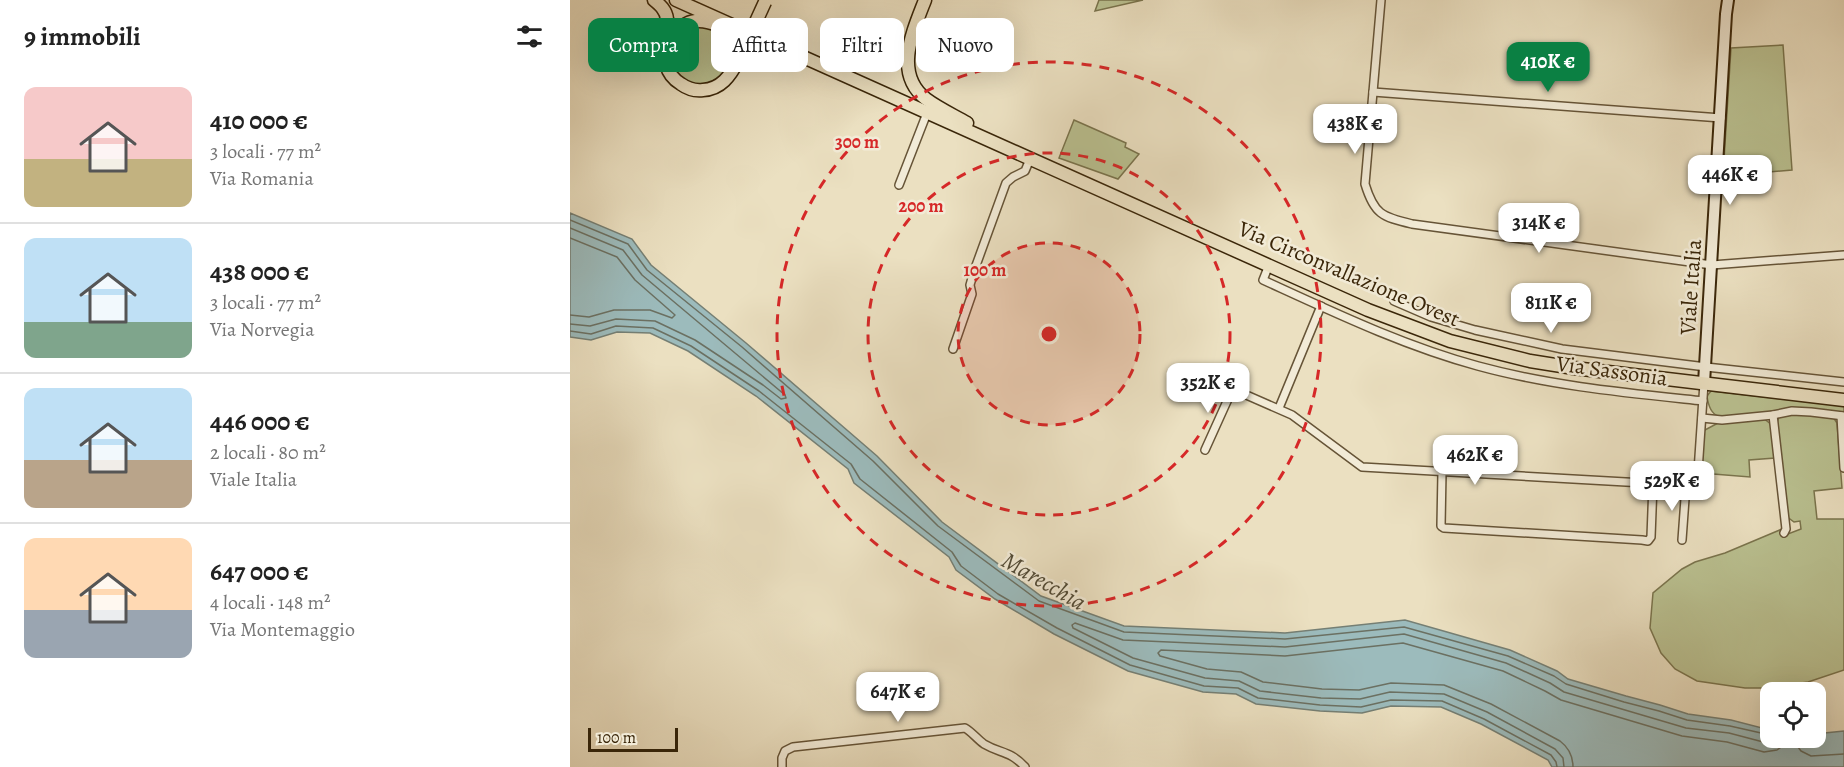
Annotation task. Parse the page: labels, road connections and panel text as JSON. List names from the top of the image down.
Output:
{
  "streets": {
    "main road": ["Via Circonvallazione Ovest"],
    "street": ["Viale Italia", "Via Sassonia"]
  },
  "crossings": [
    ["Via Circonvallazione Ovest", "Viale Italia"],
    ["Via Circonvallazione Ovest", "Via Sassonia"]
  ],
  "water": ["Marecchia"],
  "scale_bar": "100 m",
  "page": {
    "heading": "9 immobili",
    "chip": [
      "Compra",
      "Affitta",
      "Filtri",
      "Nuovo"
    ],
    "price": [
      "410K €",
      "438K €",
      "446K €",
      "314K €",
      "811K €",
      "352K €",
      "462K €",
      "529K €",
      "647K €"
    ],
    "list": [
      {
        "name": "410 000 €",
        "note": "3 locali · 77 m² · Via Romania"
      },
      {
        "name": "438 000 €",
        "note": "3 locali · 77 m² · Via Norvegia"
      },
      {
        "name": "446 000 €",
        "note": "2 locali · 80 m² · Viale Italia"
      },
      {
        "name": "647 000 €",
        "note": "4 locali · 148 m² · Via Montemaggio"
      }
    ],
    "scale": "100 m"
  },
  "rings": ["300 m", "200 m", "100 m"]
}
